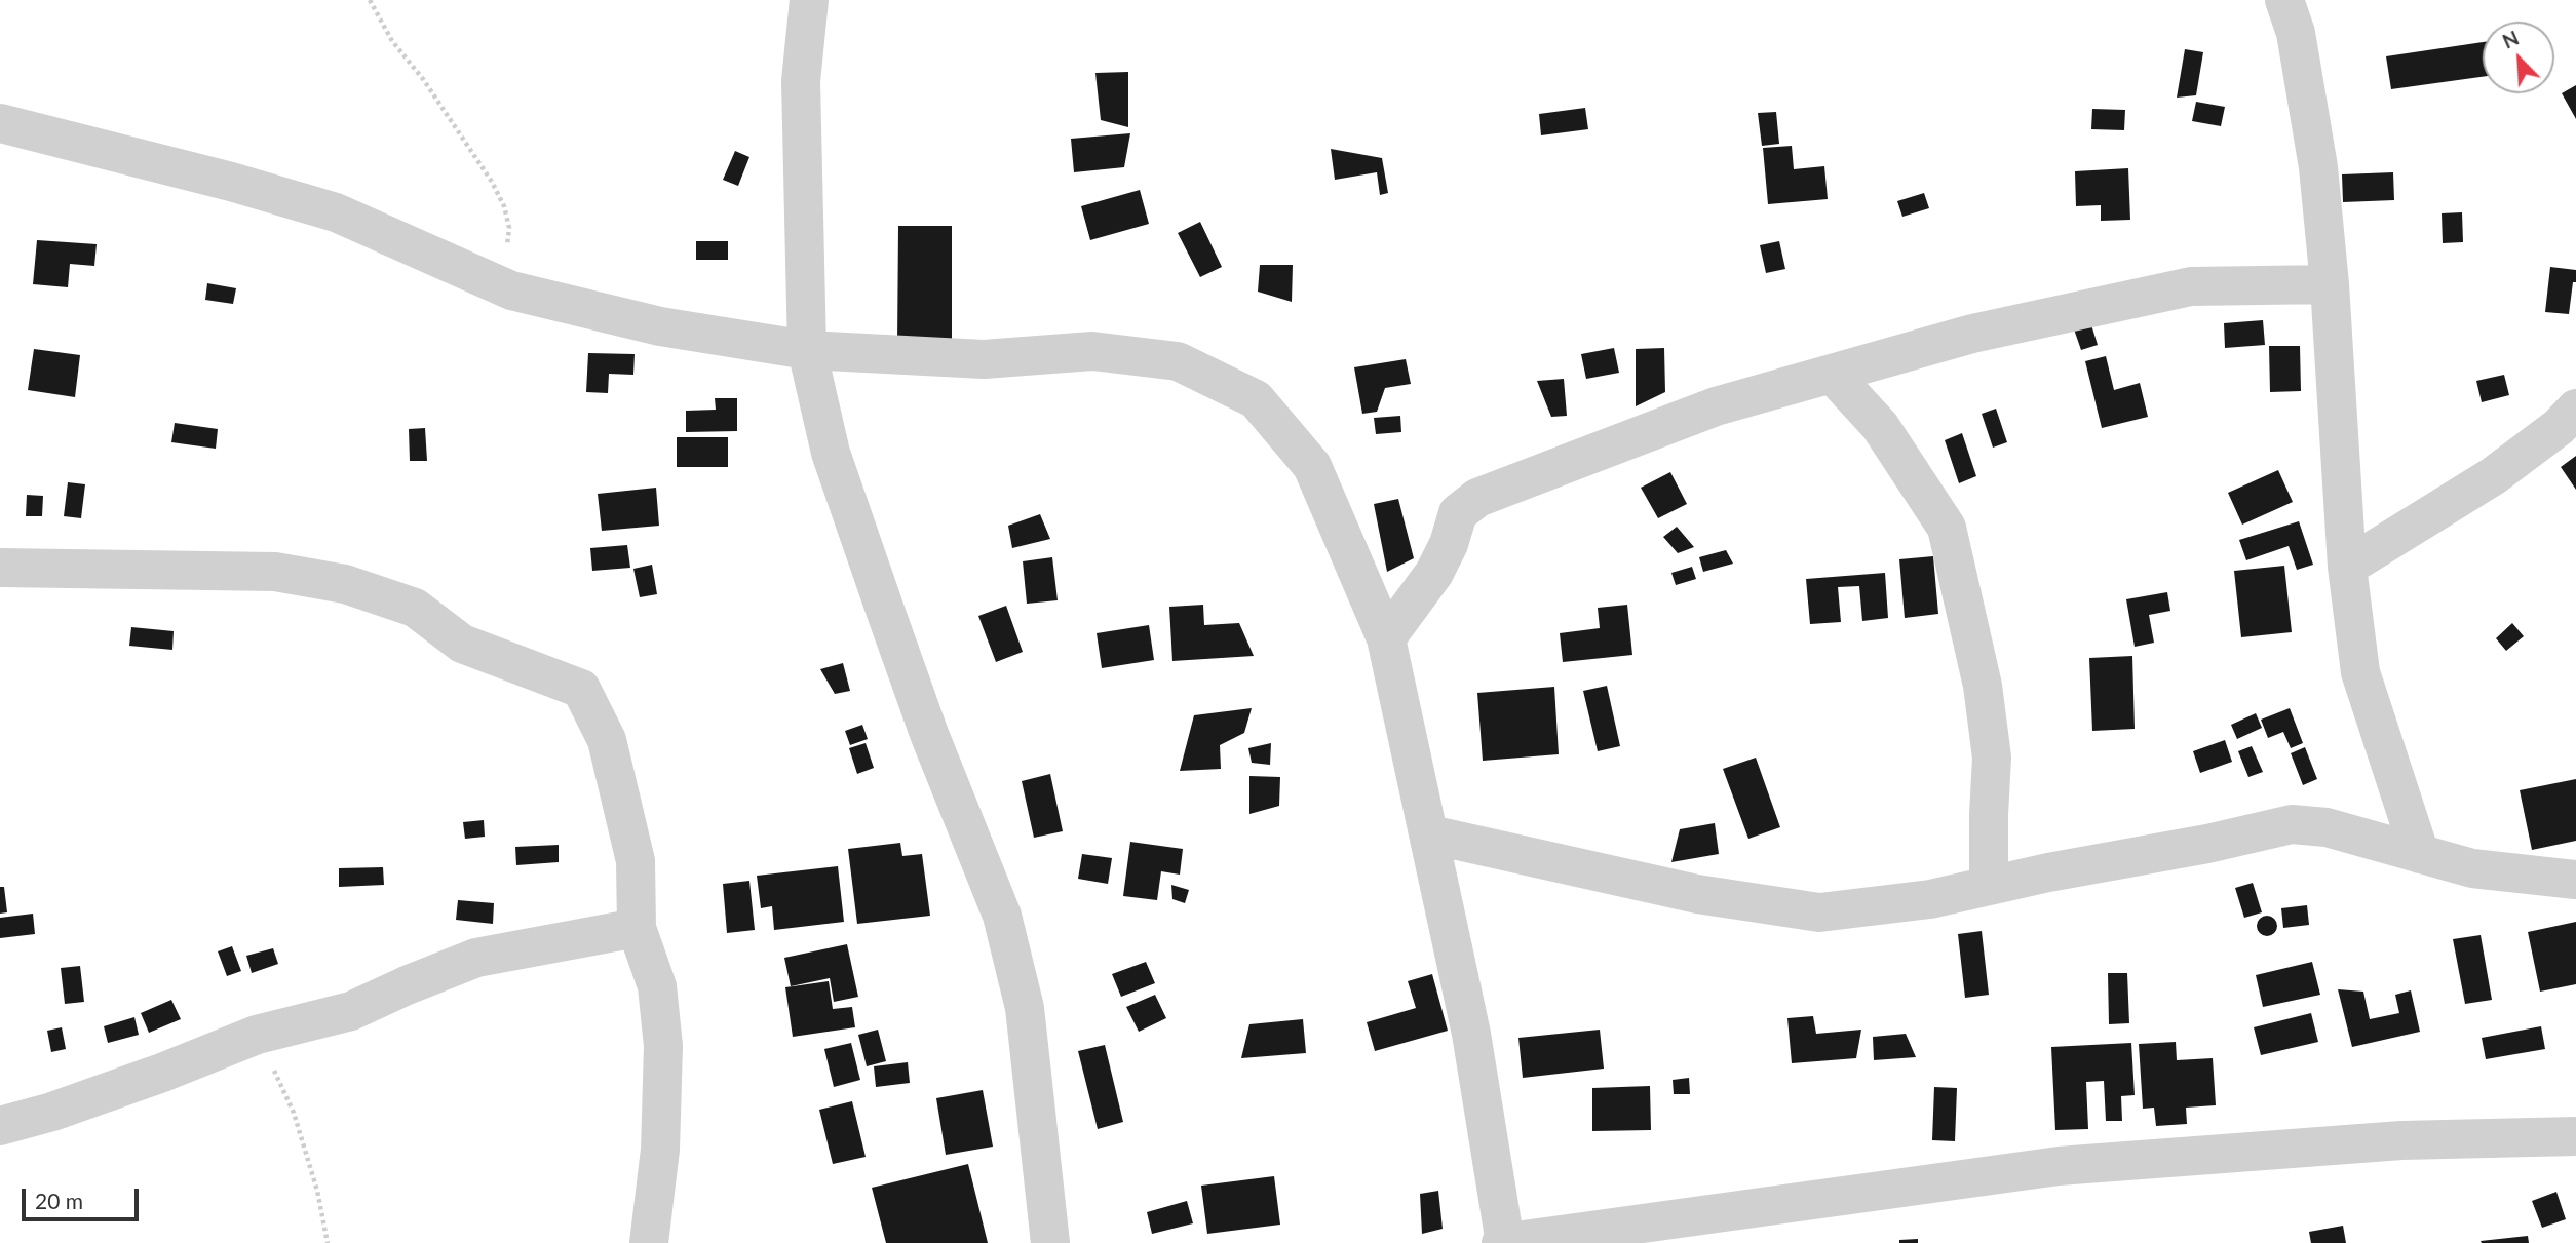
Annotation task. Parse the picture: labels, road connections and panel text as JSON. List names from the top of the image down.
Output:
{
  "scale_bar": "20 m",
  "north": "top left"
}
